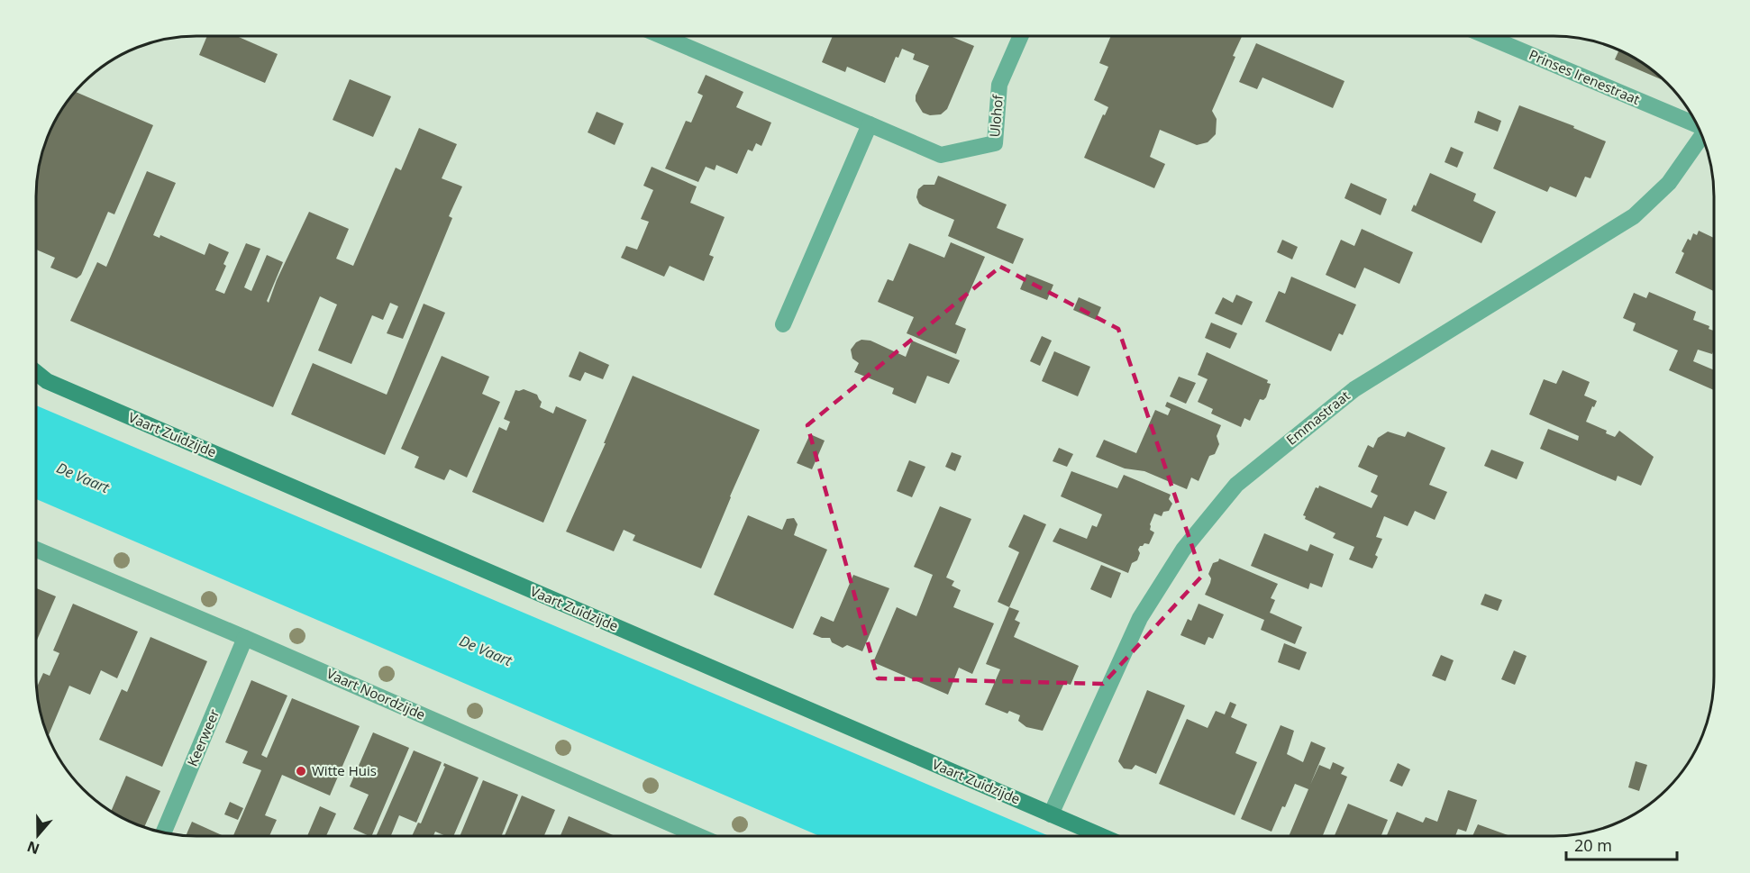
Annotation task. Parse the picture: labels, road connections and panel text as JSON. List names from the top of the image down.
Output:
{
  "streets": {
    "main road": ["Vaart Zuidzijde"],
    "street": [
      "Prinses Irenestraat",
      "Ulohof",
      "Emmastraat",
      "Vaart Noordzijde",
      "Keerweer"
    ]
  },
  "crossings": [
    ["Emmastraat", "Vaart Zuidzijde"],
    ["Vaart Noordzijde", "Keerweer"]
  ],
  "water": ["De Vaart"],
  "places": ["Witte Huis"],
  "scale_bar": "20 m",
  "north": "bottom"
}
